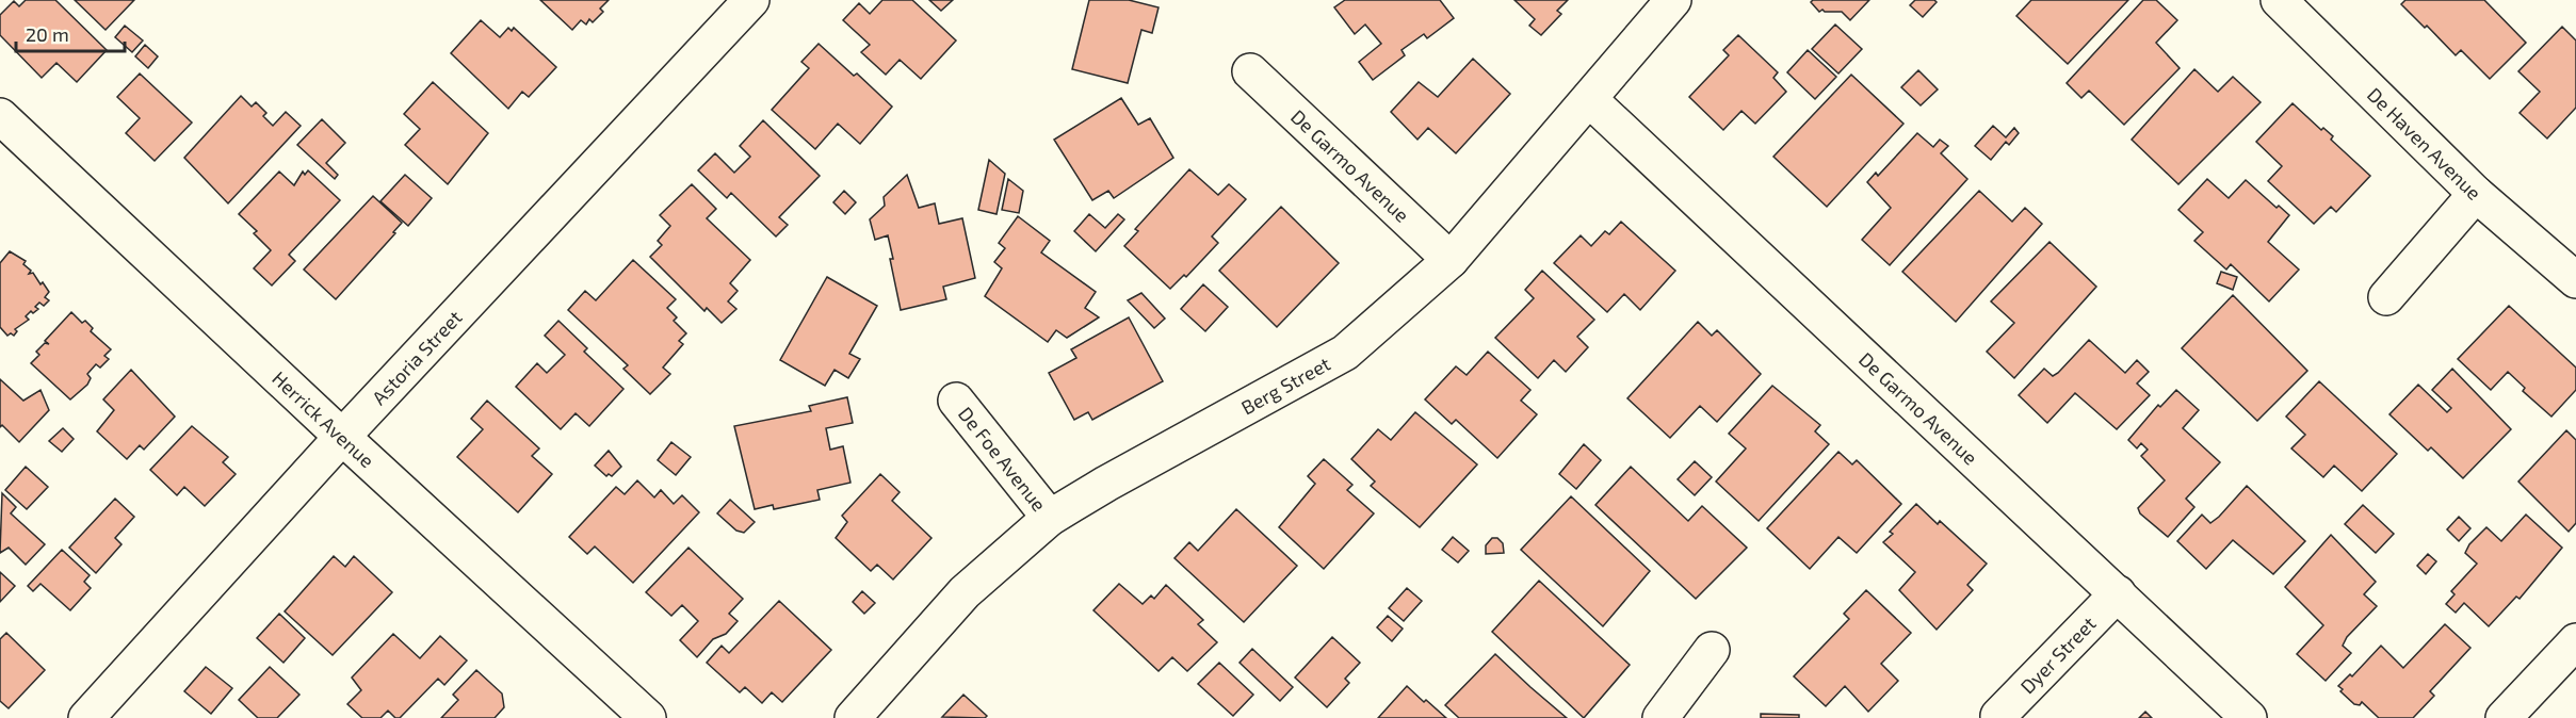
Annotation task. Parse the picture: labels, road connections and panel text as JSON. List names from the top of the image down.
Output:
{
  "streets": {
    "street": [
      "De Haven Avenue",
      "De Garmo Avenue",
      "Astoria Street",
      "Berg Street",
      "Herrick Avenue",
      "De Foe Avenue",
      "Dyer Street"
    ]
  },
  "crossings": [
    ["De Garmo Avenue", "Berg Street"],
    ["De Garmo Avenue", "Dyer Street"],
    ["Astoria Street", "Herrick Avenue"],
    ["Berg Street", "De Foe Avenue"]
  ],
  "scale_bar": "20 m"
}
